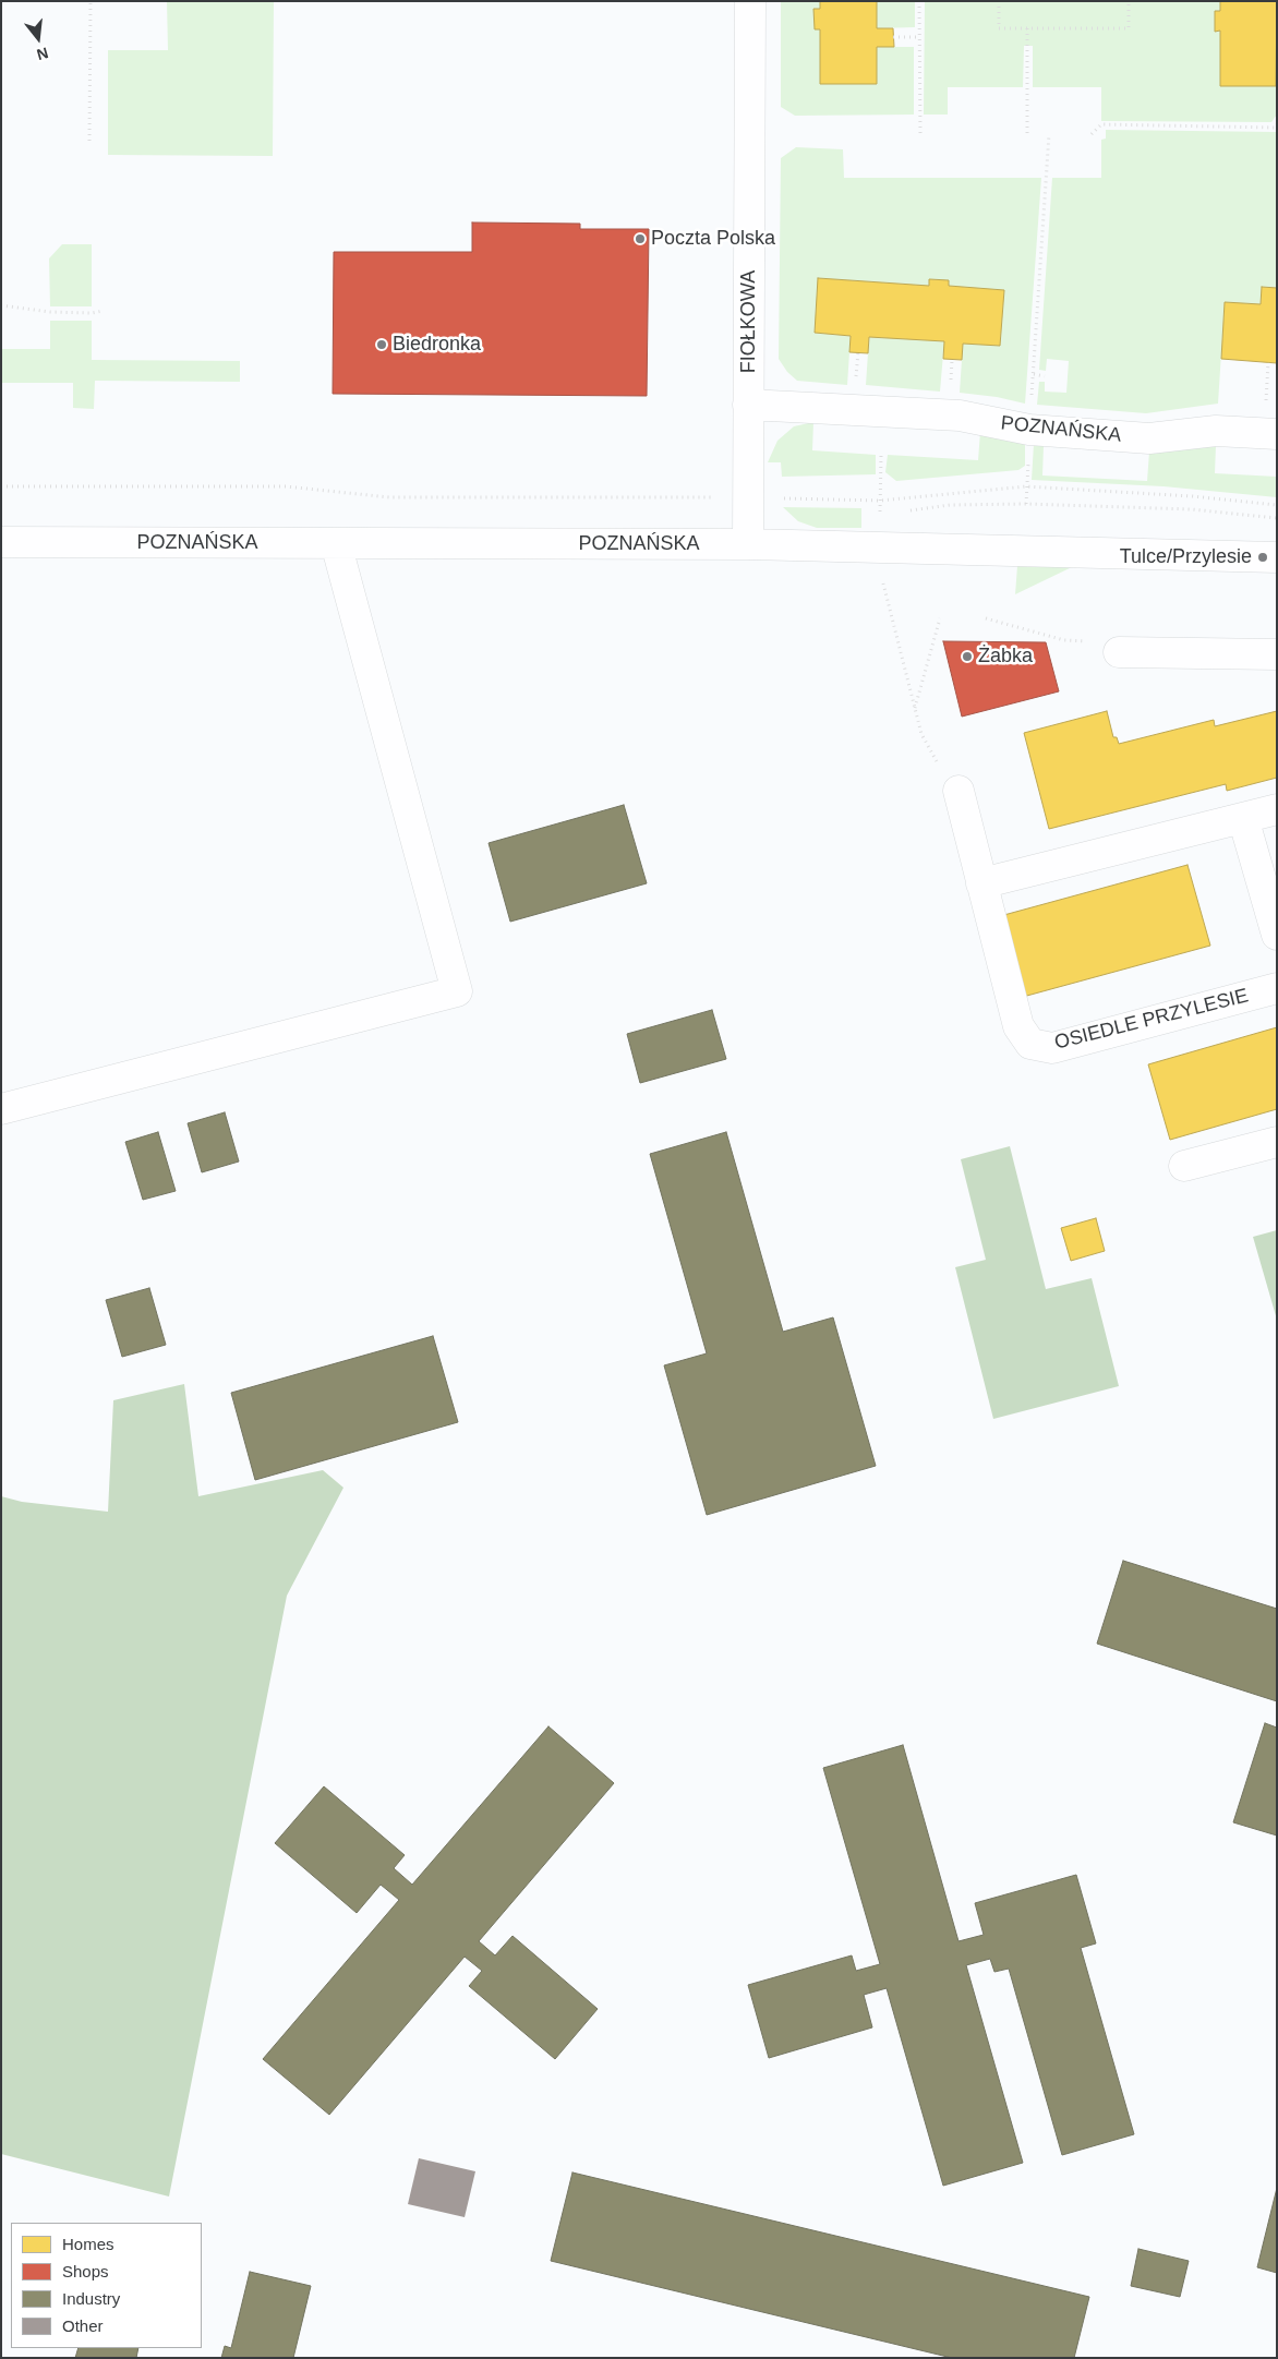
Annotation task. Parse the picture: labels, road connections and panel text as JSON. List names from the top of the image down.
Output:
{
  "streets": {
    "street": ["FIOŁKOWA", "POZNAŃSKA", "OSIEDLE PRZYLESIE"]
  },
  "crossings": [
    ["FIOŁKOWA", "POZNAŃSKA"]
  ],
  "places": [
    "Poczta Polska",
    "Biedronka",
    "Tulce/Przylesie",
    "Żabka"
  ],
  "legend": [
    "Homes",
    "Shops",
    "Industry",
    "Other"
  ],
  "north": "bottom"
}
